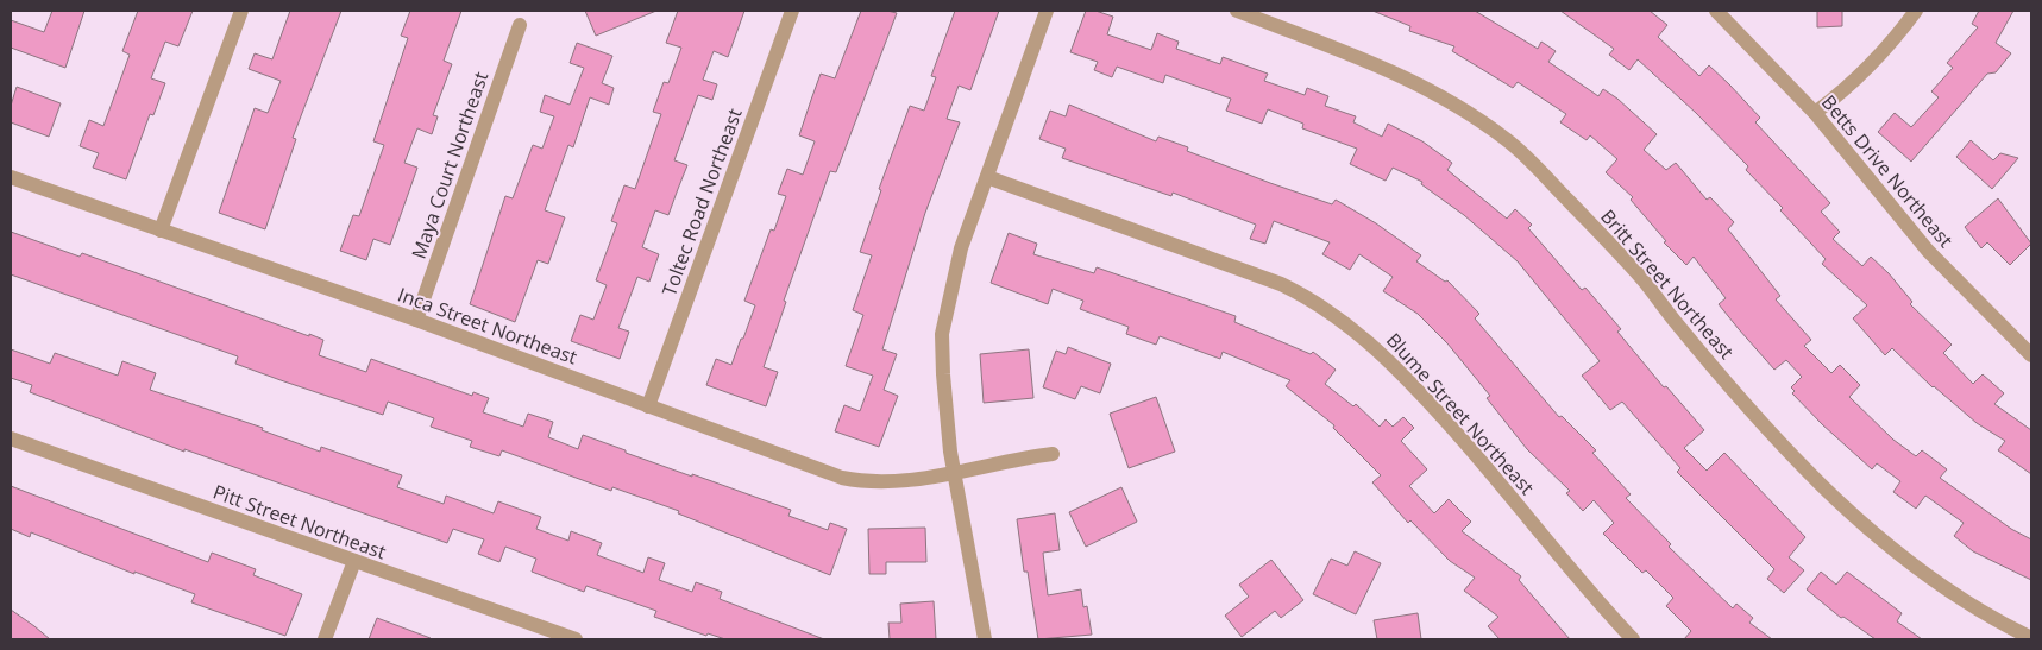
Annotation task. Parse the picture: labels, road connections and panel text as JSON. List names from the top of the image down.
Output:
{
  "streets": {
    "street": [
      "Maya Court Northeast",
      "Betts Drive Northeast",
      "Toltec Road Northeast",
      "Britt Street Northeast",
      "Inca Street Northeast",
      "Blume Street Northeast",
      "Pitt Street Northeast"
    ]
  },
  "crossings": [
    ["Maya Court Northeast", "Inca Street Northeast"],
    ["Toltec Road Northeast", "Inca Street Northeast"]
  ]
}
